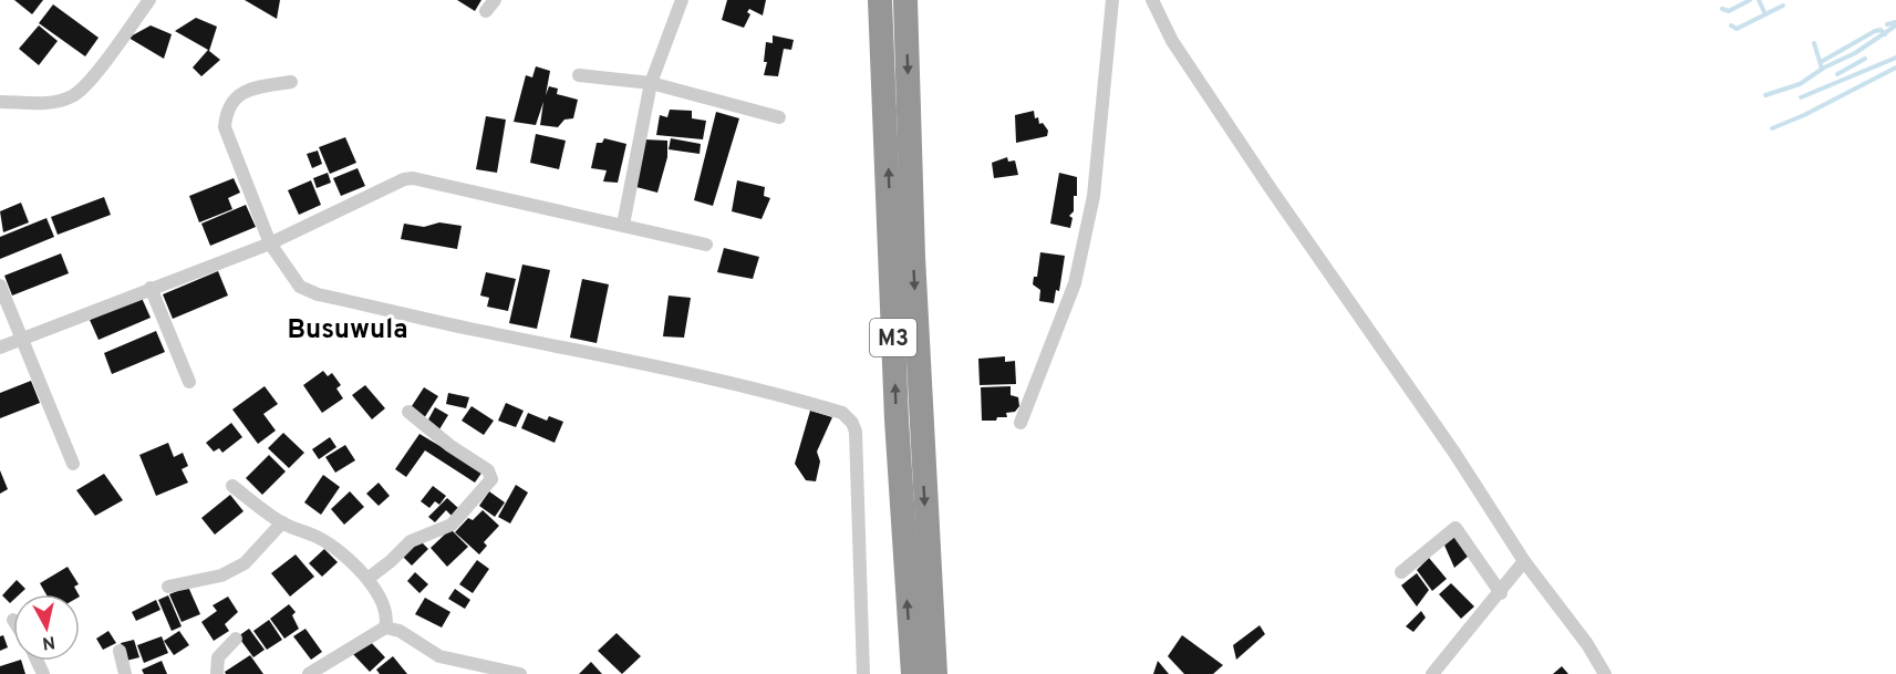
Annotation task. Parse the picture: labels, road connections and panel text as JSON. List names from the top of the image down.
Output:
{
  "streets": {
    "highway": ["M3"]
  },
  "districts": ["Busuwula"],
  "north": "bottom"
}
